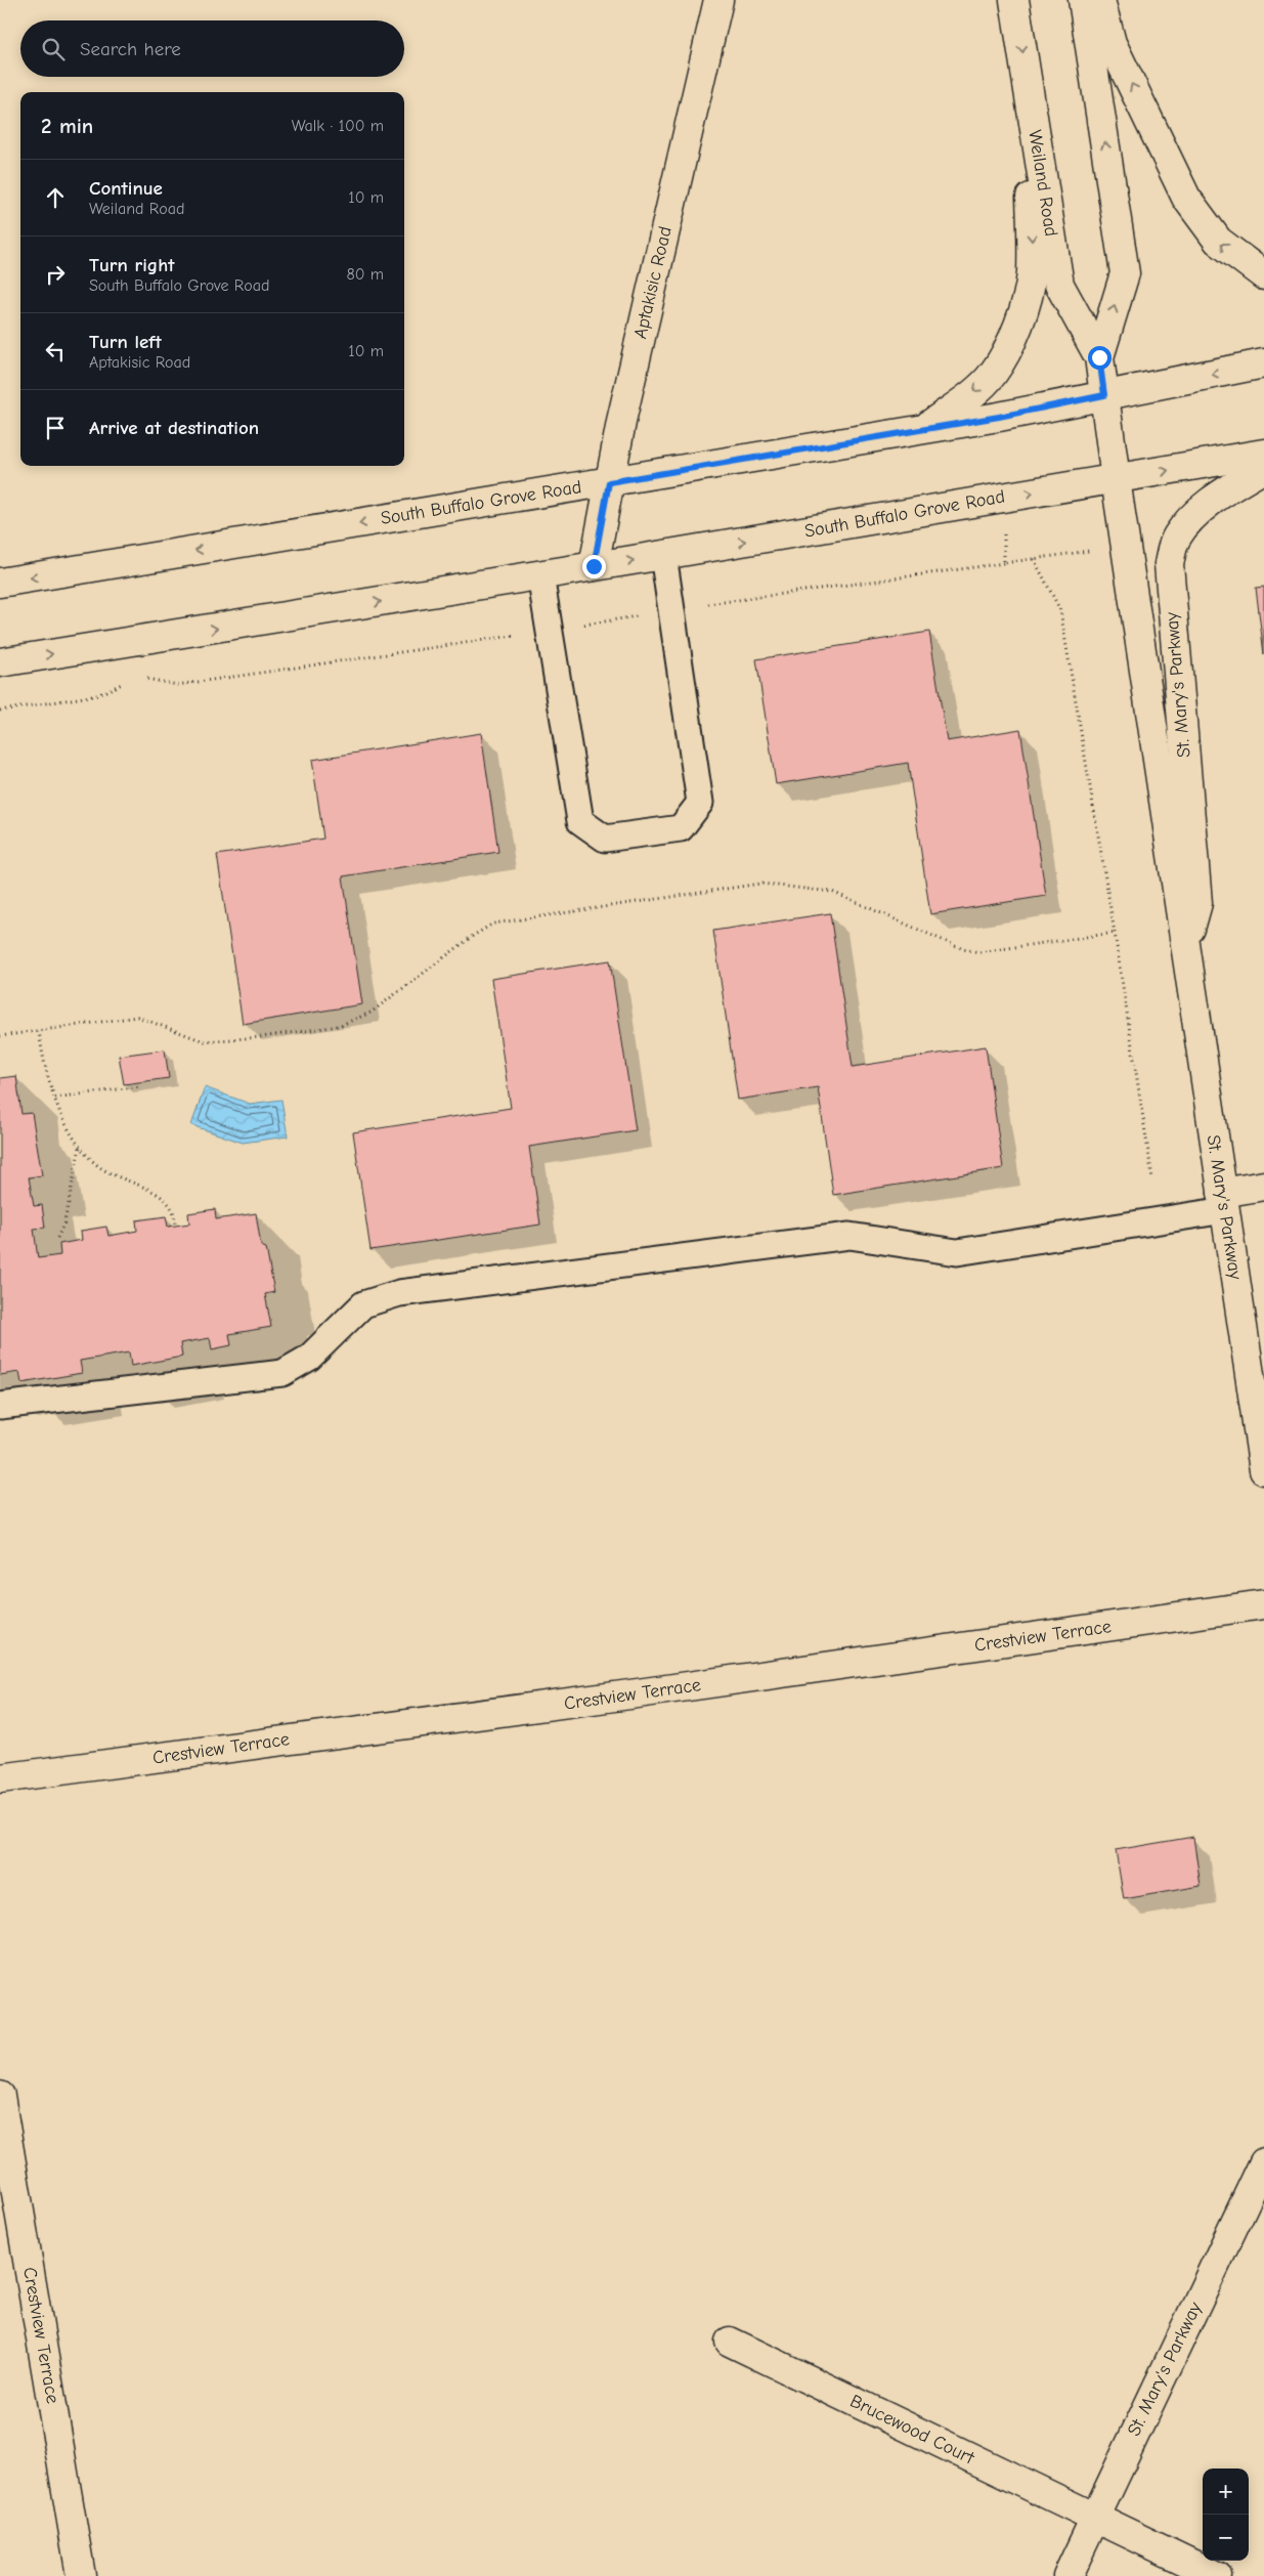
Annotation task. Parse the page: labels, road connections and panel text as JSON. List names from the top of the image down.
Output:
{
  "streets": {
    "street": [
      "Weiland Road",
      "Aptakisic Road",
      "South Buffalo Grove Road",
      "St. Mary's Parkway",
      "Crestview Terrace",
      "Brucewood Court"
    ]
  },
  "crossings": [
    ["Weiland Road", "South Buffalo Grove Road"],
    ["Weiland Road", "St. Mary's Parkway"],
    ["Aptakisic Road", "South Buffalo Grove Road"],
    ["South Buffalo Grove Road", "St. Mary's Parkway"],
    ["St. Mary's Parkway", "Brucewood Court"]
  ],
  "page": {
    "search": "Search here",
    "heading": ["2 min", "Walk · 100 m"],
    "list": [
      ["Continue", "Weiland Road", "10 m"],
      ["Turn right", "South Buffalo Grove Road", "80 m"],
      ["Turn left", "Aptakisic Road", "10 m"],
      "Arrive at destination"
    ],
    "map_buttons": ["+", "−"]
  }
}
